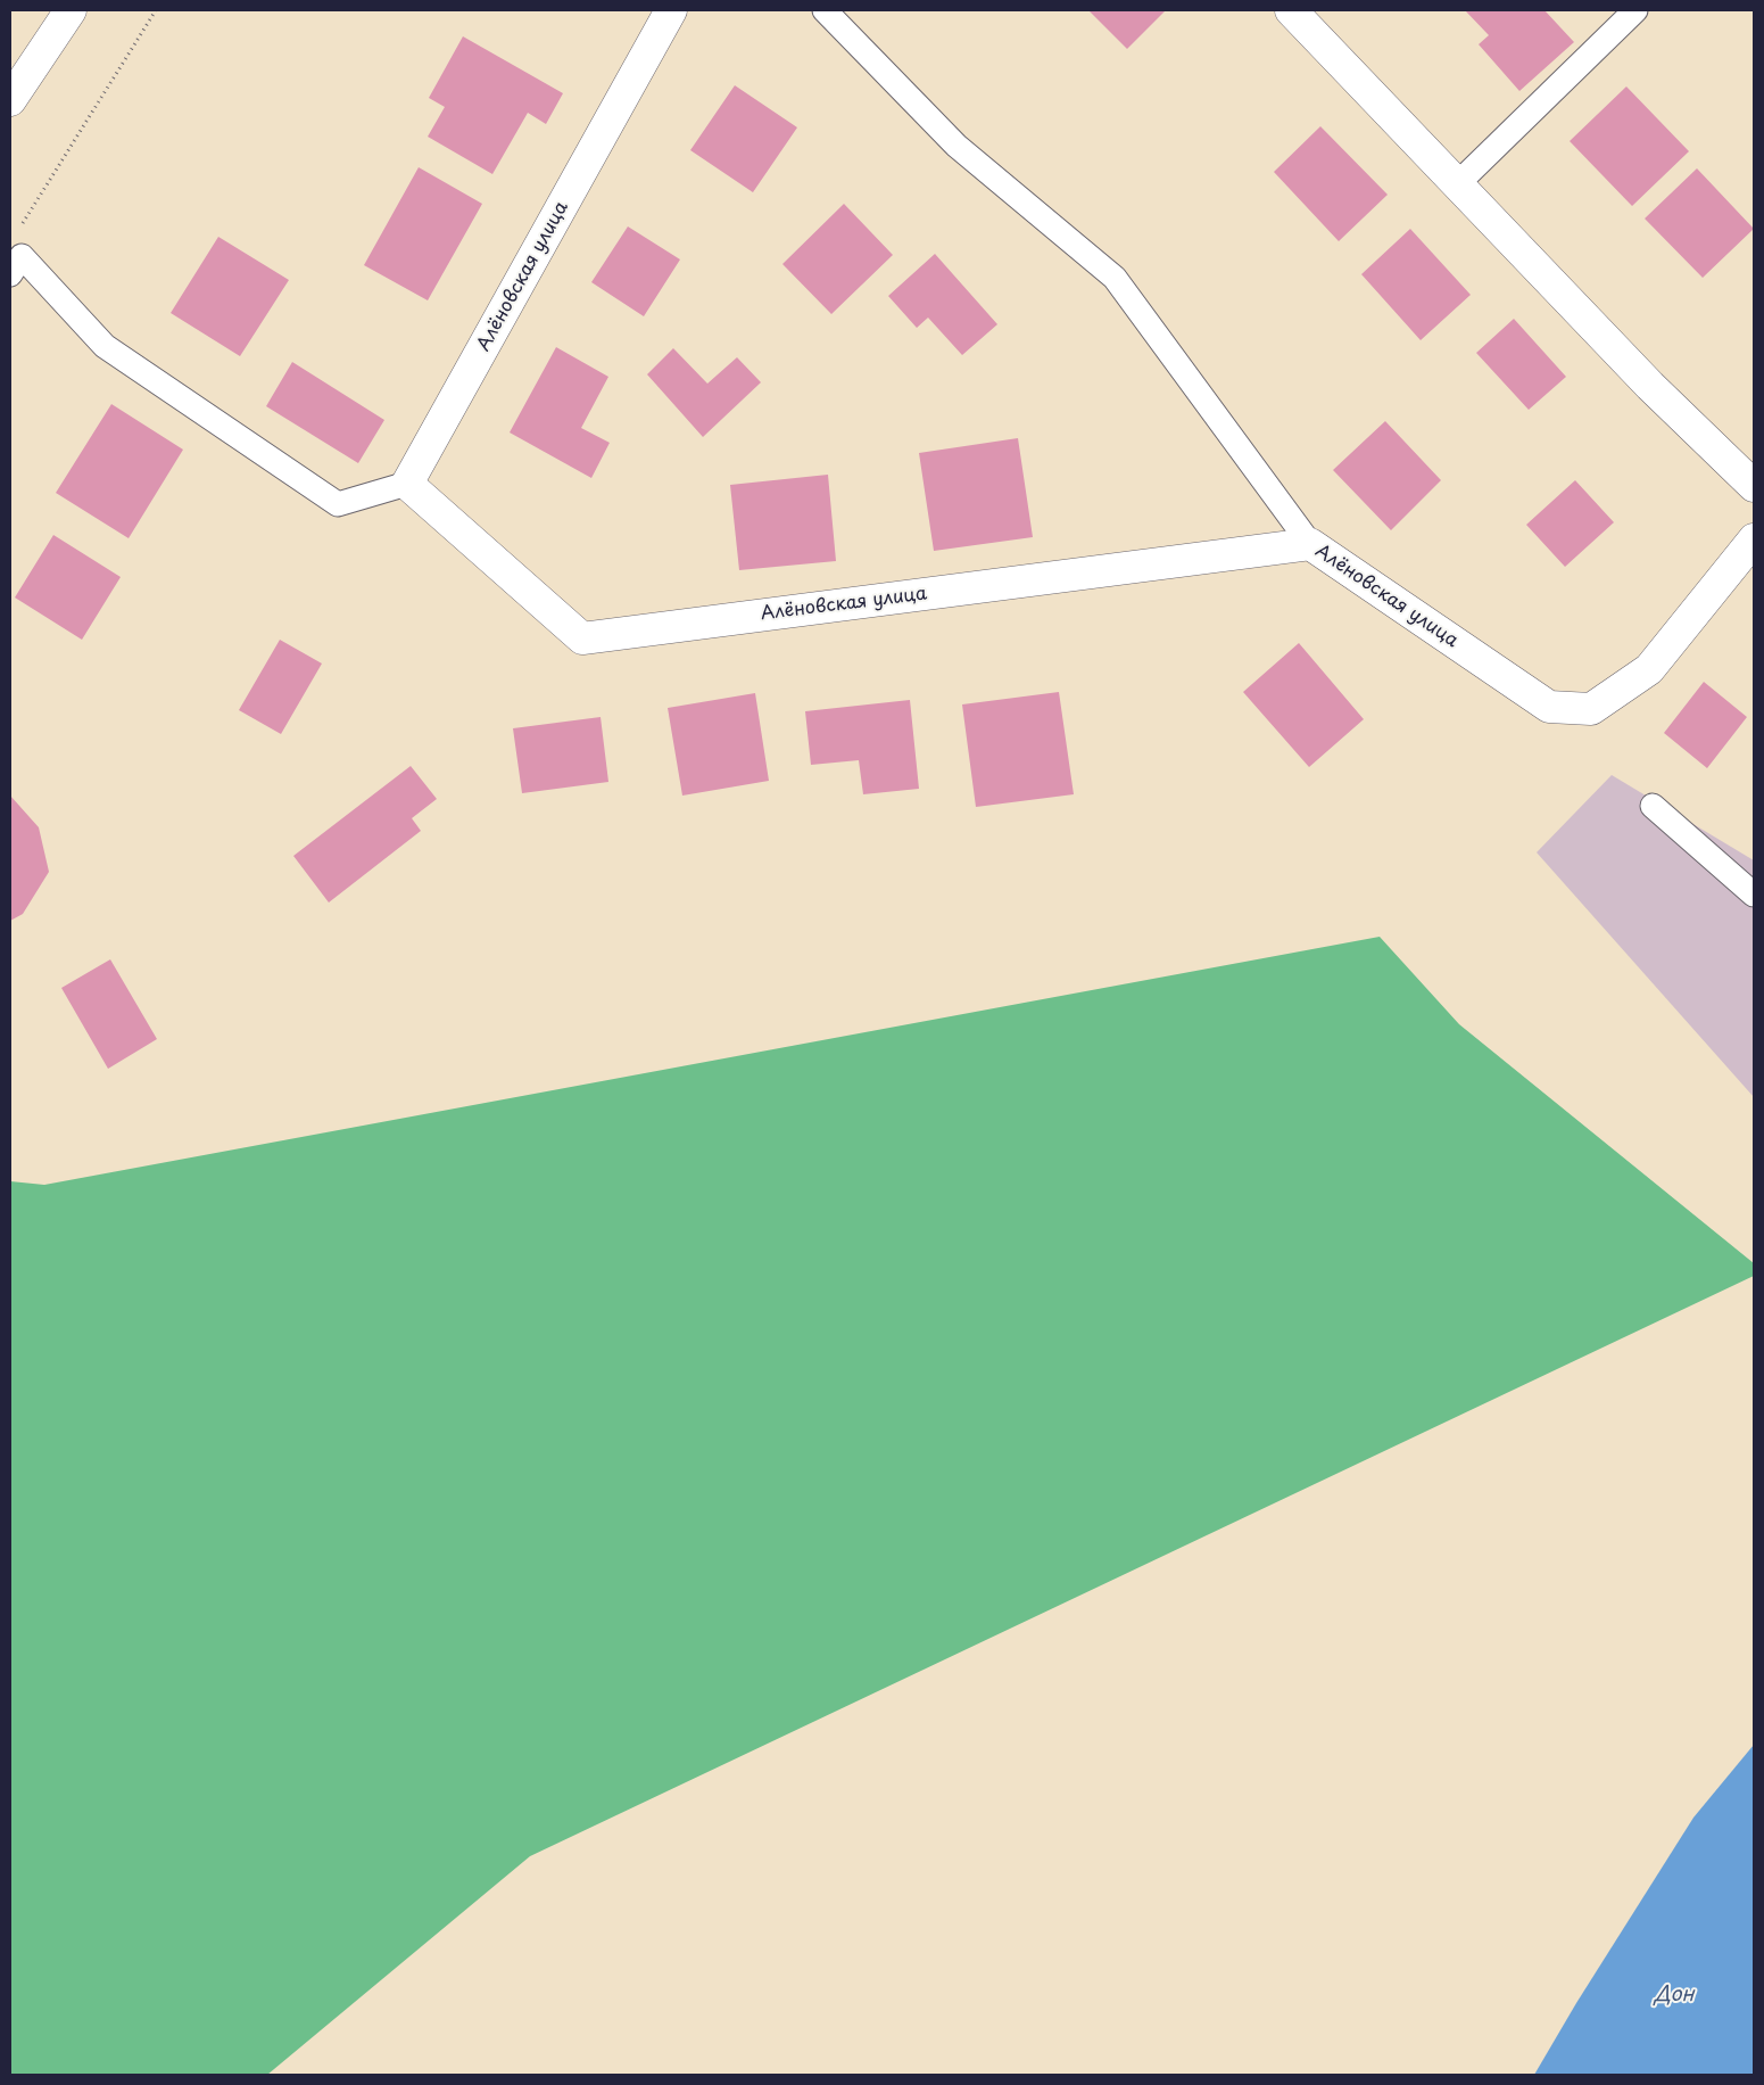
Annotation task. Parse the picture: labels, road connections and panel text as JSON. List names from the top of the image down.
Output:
{
  "streets": {
    "street": ["Алёновская улица"]
  },
  "water": ["Дон"]
}
